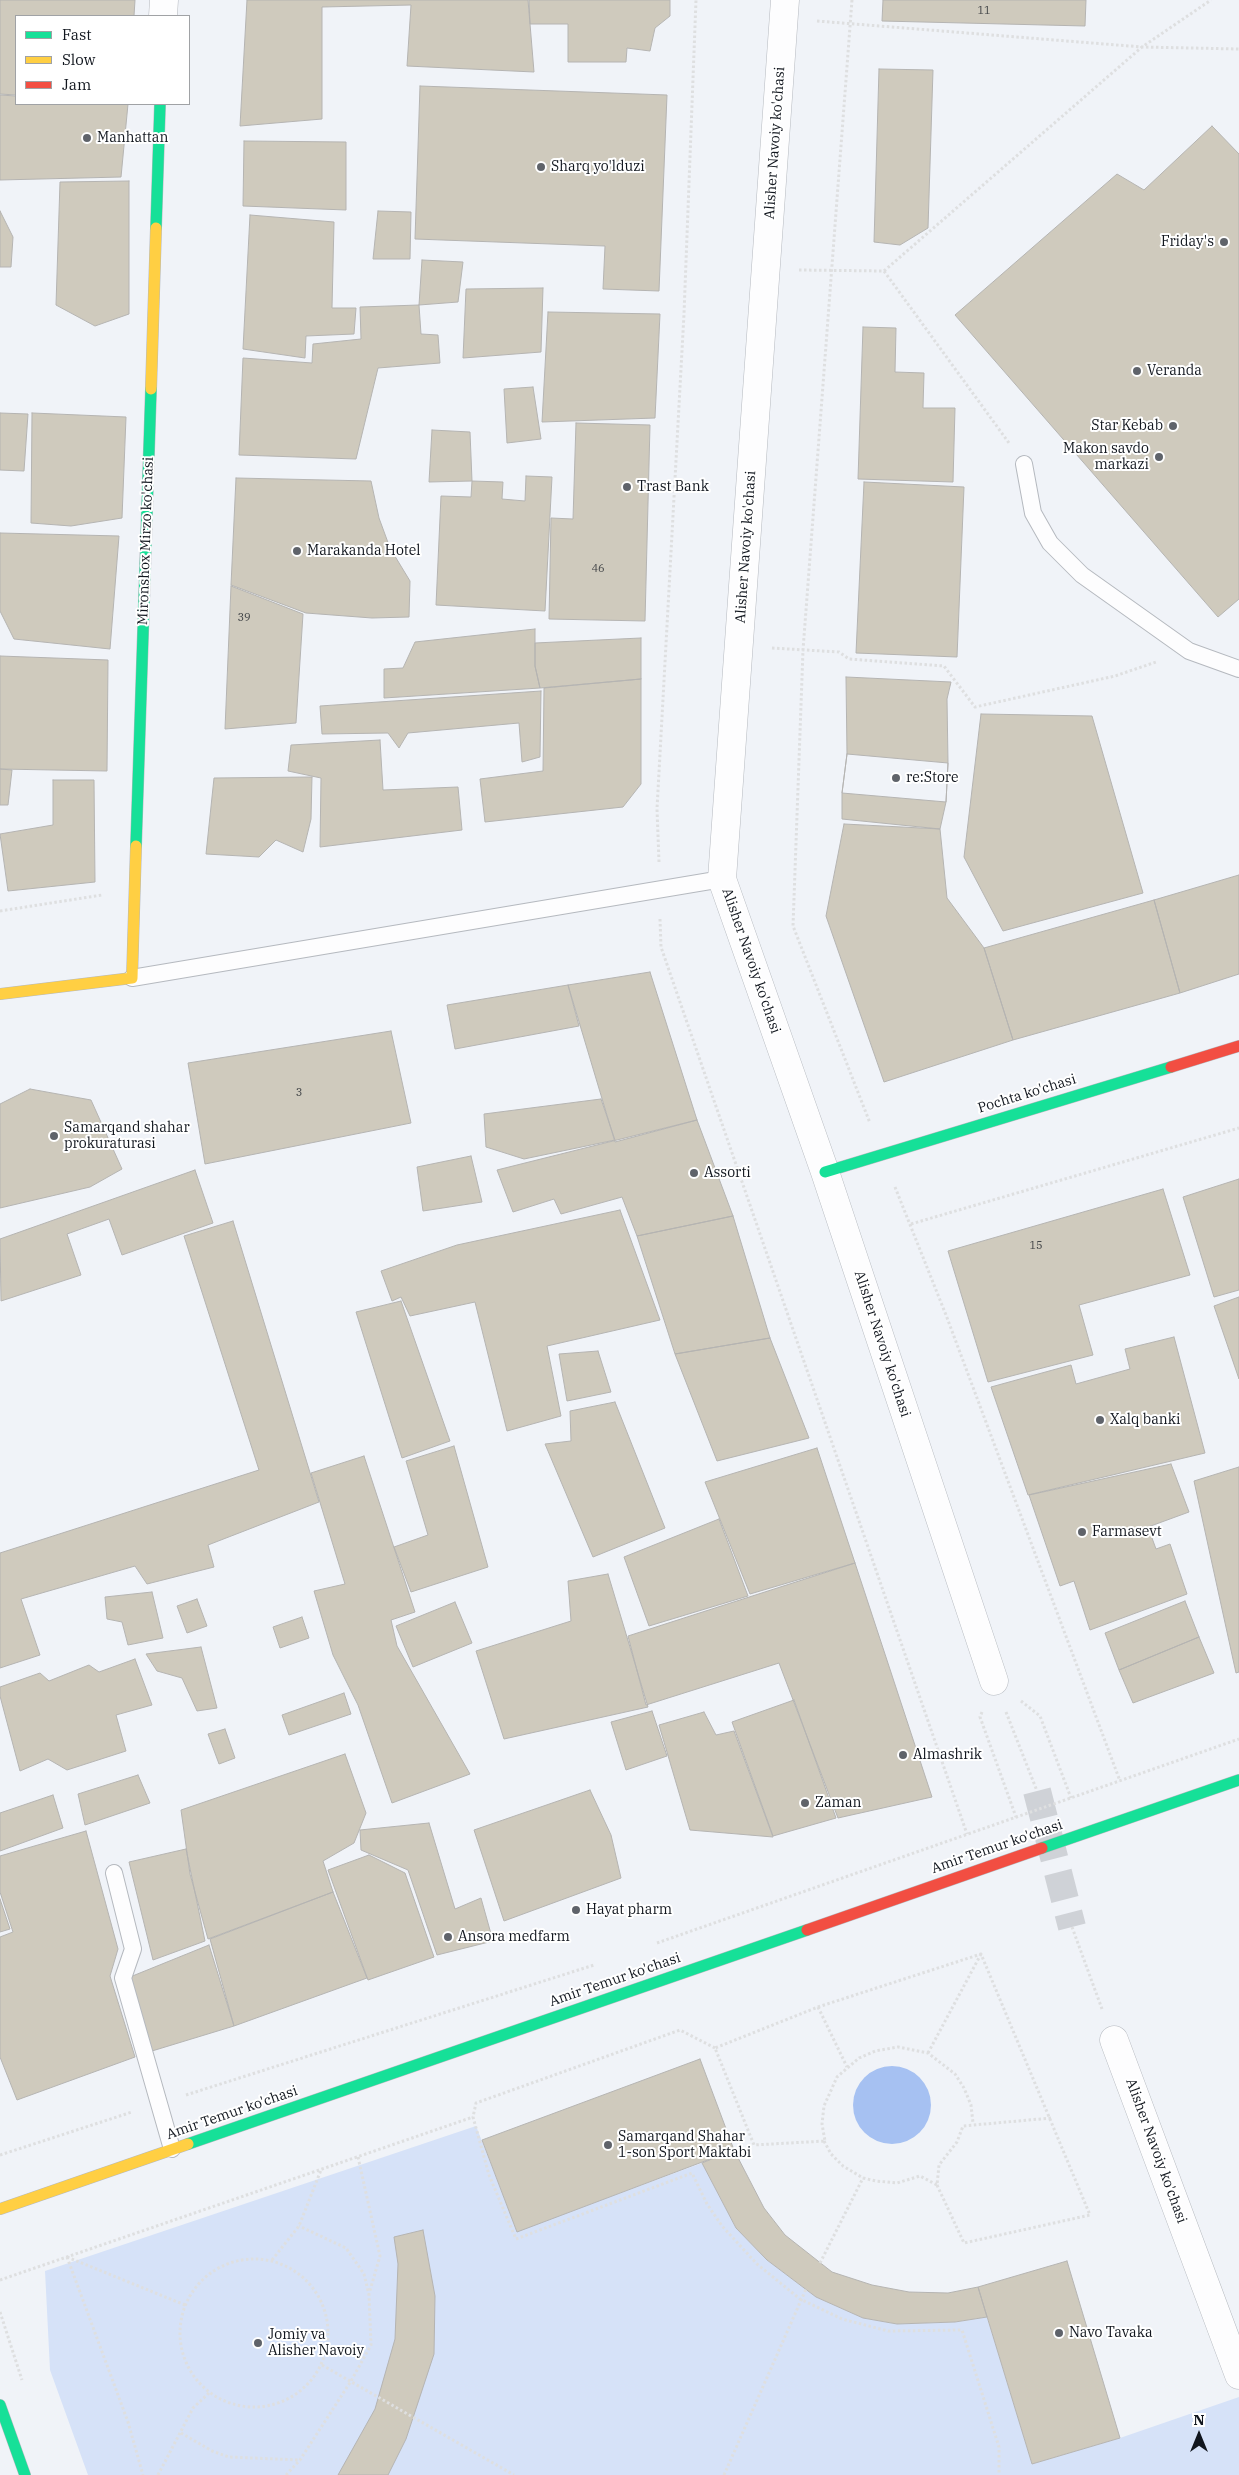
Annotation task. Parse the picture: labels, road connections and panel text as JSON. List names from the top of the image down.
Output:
{
  "streets": {
    "street": [
      "Alisher Navoiy ko'chasi",
      "Mironshox Mirzo ko'chasi",
      "Pochta ko'chasi",
      "Amir Temur ko'chasi"
    ]
  },
  "crossings": [
    ["Alisher Navoiy ko'chasi", "Pochta ko'chasi"]
  ],
  "places": [
    "Manhattan",
    "Sharq yo'lduzi",
    "Friday's",
    "Veranda",
    "Star Kebab",
    "Makon savdo markazi",
    "Trast Bank",
    "Marakanda Hotel",
    "re:Store",
    "Samarqand shahar prokuraturasi",
    "Assorti",
    "Xalq banki",
    "Farmasevt",
    "Almashrik",
    "Zaman",
    "Hayat pharm",
    "Ansora medfarm",
    "Samarqand Shahar 1-son Sport Maktabi",
    "Navo Tavaka",
    "Jomiy va Alisher Navoiy"
  ],
  "house_numbers": [
    "11",
    "46",
    "39",
    "3",
    "15"
  ],
  "legend": ["Fast", "Slow", "Jam"],
  "north": "top"
}
